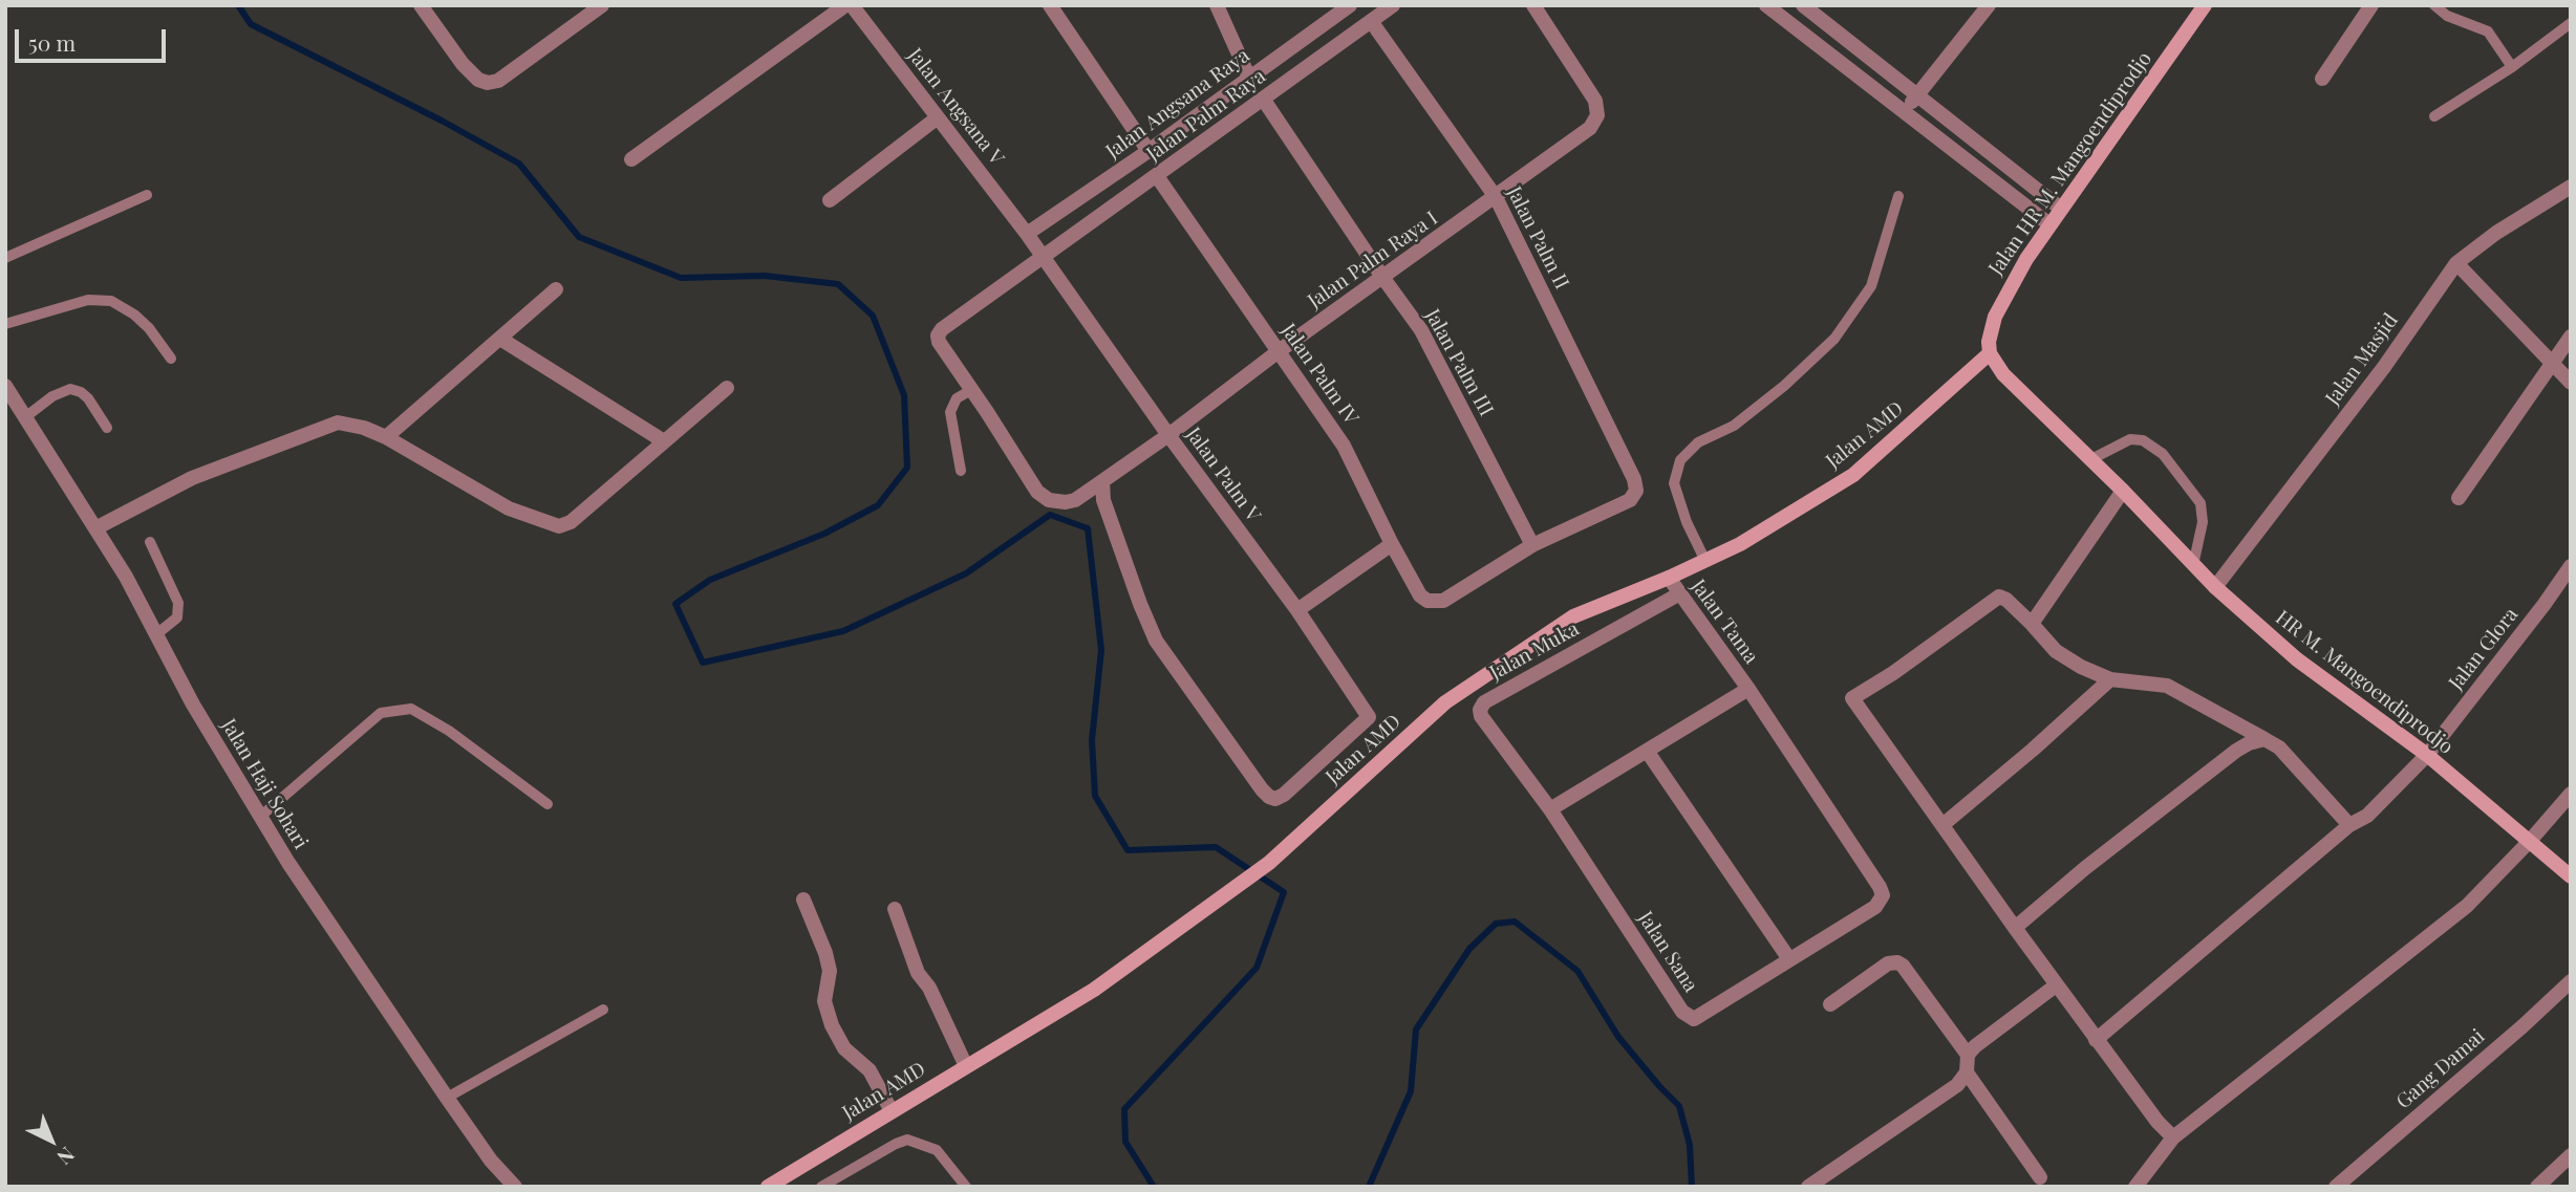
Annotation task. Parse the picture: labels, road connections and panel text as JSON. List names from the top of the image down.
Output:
{
  "streets": {
    "street": [
      "Jalan Angsana Raya",
      "Jalan Angsana V",
      "Jalan Palm Raya",
      "Jalan HR M. Mangoendiprodjo",
      "Jalan Palm II",
      "Jalan Palm Raya I",
      "Jalan Masjid",
      "Jalan Palm III",
      "Jalan Palm IV",
      "Jalan AMD",
      "Jalan Palm V",
      "Jalan Tama",
      "Jalan Glora",
      "Jalan Muka",
      "HR M. Mangoendiprodjo",
      "Jalan Haji Sohari",
      "Jalan Sana",
      "Gang Damai"
    ]
  },
  "crossings": [
    ["Jalan Angsana Raya", "Jalan Angsana V"],
    ["Jalan Angsana V", "Jalan Palm Raya"],
    ["Jalan Angsana V", "Jalan Palm V"],
    ["Jalan Palm Raya", "Jalan Palm II"],
    ["Jalan Palm Raya", "Jalan Palm Raya I"],
    ["Jalan Palm Raya", "Jalan Palm III"],
    ["Jalan Palm Raya", "Jalan Palm IV"],
    ["Jalan Palm Raya", "Jalan Palm V"],
    ["Jalan HR M. Mangoendiprodjo", "Jalan AMD"],
    ["Jalan HR M. Mangoendiprodjo", "HR M. Mangoendiprodjo"],
    ["Jalan Palm II", "Jalan Palm Raya I"],
    ["Jalan Palm II", "Jalan Palm III"],
    ["Jalan Palm II", "Jalan Palm IV"],
    ["Jalan Palm Raya I", "Jalan Palm III"],
    ["Jalan Palm Raya I", "Jalan Palm IV"],
    ["Jalan Palm Raya I", "Jalan Palm V"],
    ["Jalan Masjid", "HR M. Mangoendiprodjo"],
    ["Jalan Palm III", "Jalan Palm IV"],
    ["Jalan AMD", "Jalan Tama"],
    ["Jalan AMD", "HR M. Mangoendiprodjo"],
    ["Jalan Tama", "Jalan Muka"],
    ["Jalan Tama", "Jalan Sana"],
    ["Jalan Glora", "HR M. Mangoendiprodjo"],
    ["Jalan Muka", "Jalan Sana"]
  ],
  "scale_bar": "50 m",
  "north": "bottom right"
}
